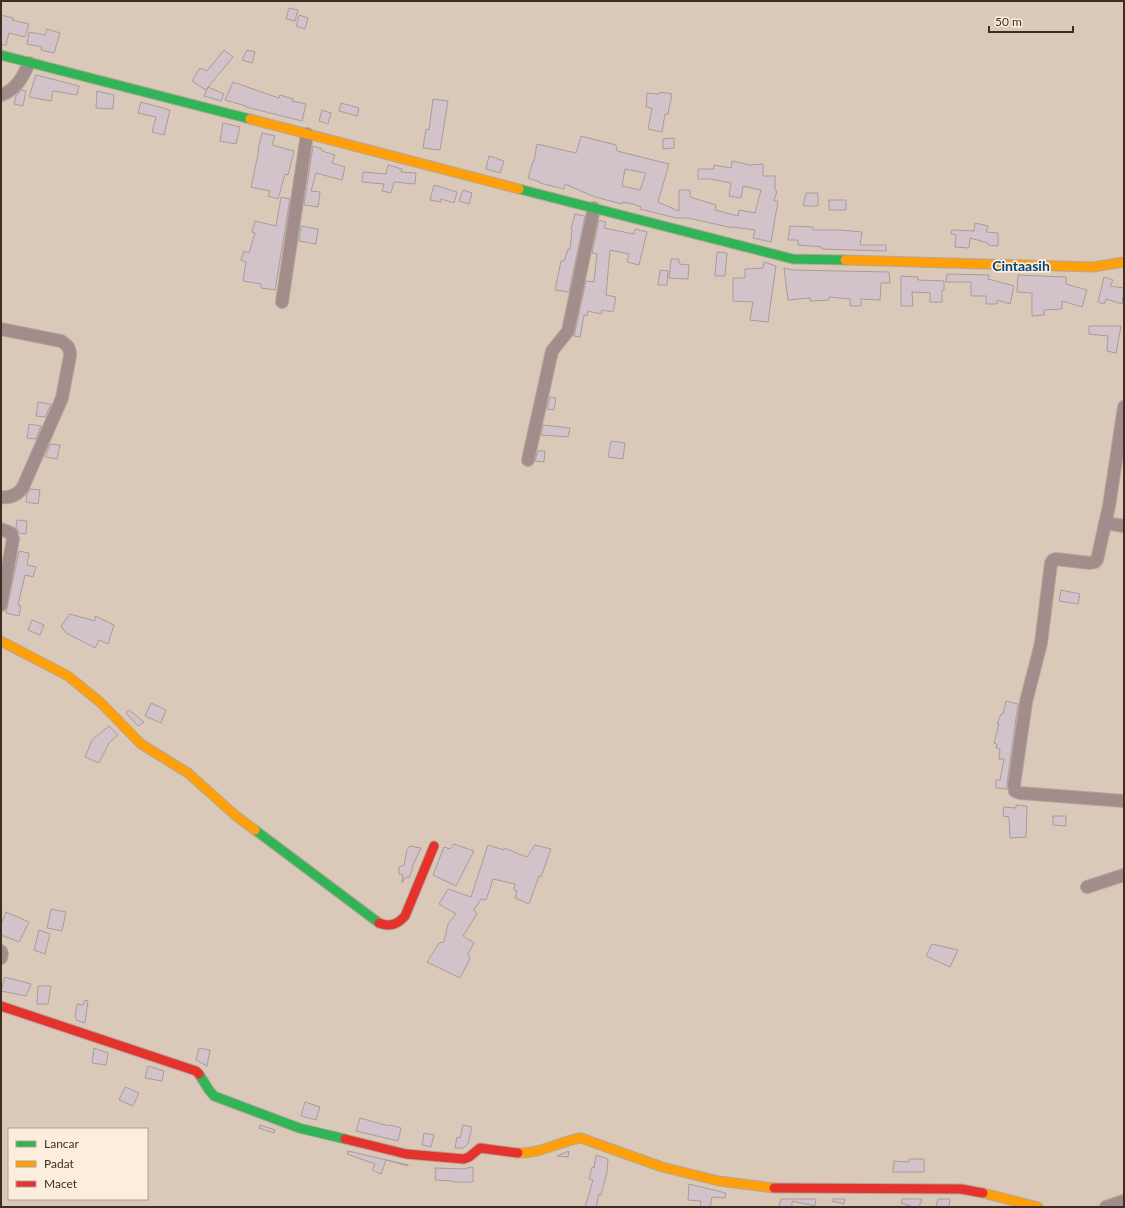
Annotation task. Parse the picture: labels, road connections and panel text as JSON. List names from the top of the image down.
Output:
{
  "districts": ["Cintaasih"],
  "legend": ["Lancar", "Padat", "Macet"],
  "scale_bar": "50 m"
}
